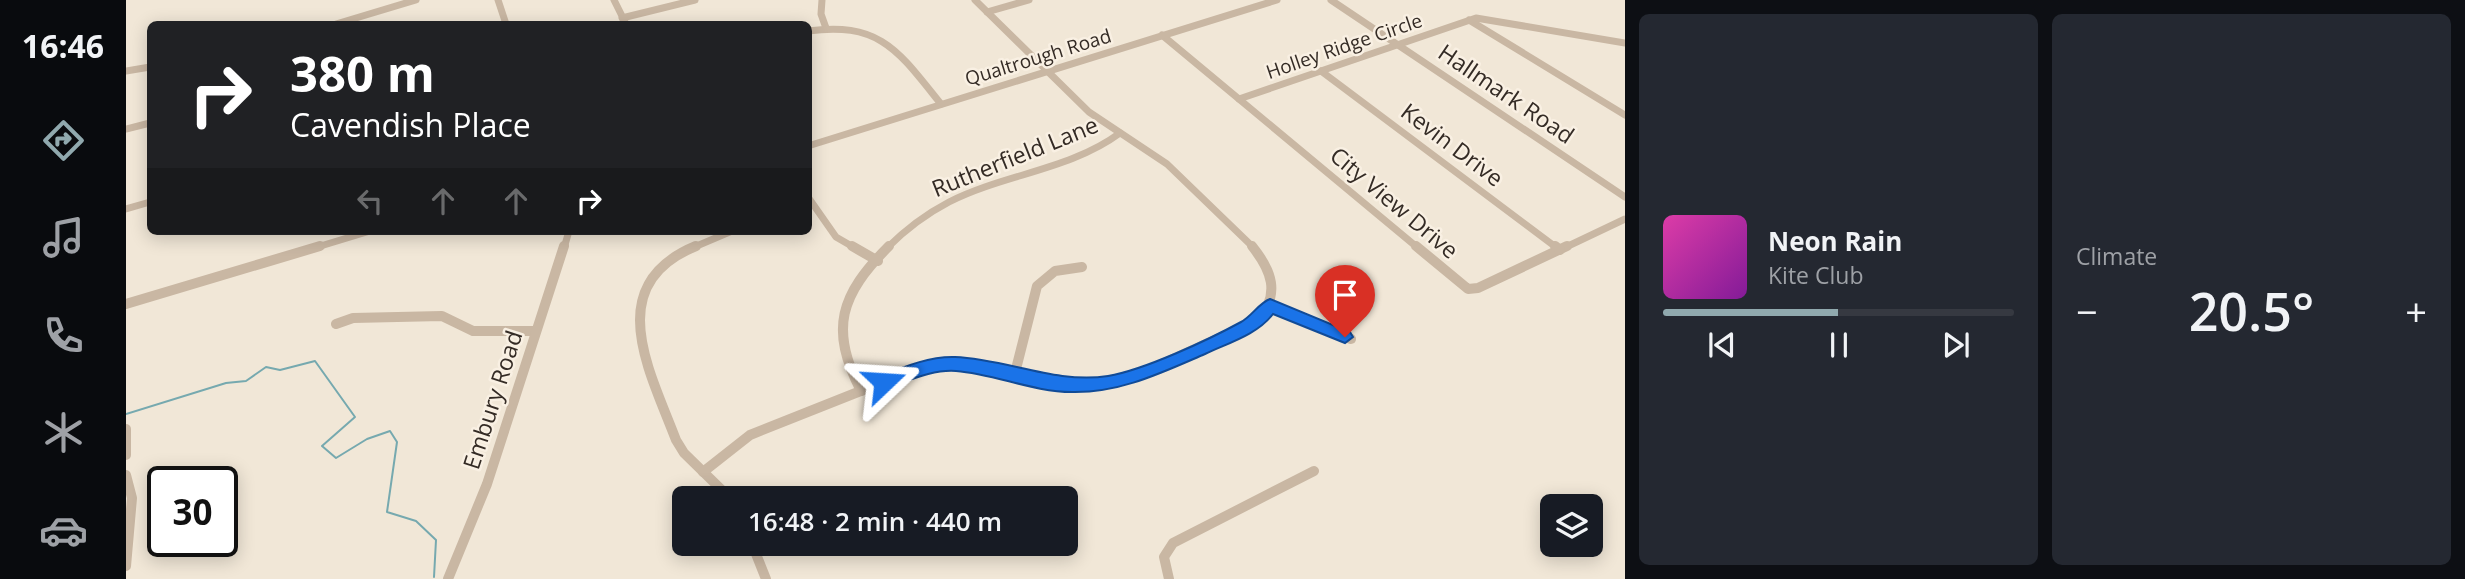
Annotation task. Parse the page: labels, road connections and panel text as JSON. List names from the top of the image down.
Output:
{
  "streets": {
    "street": [
      "Holley Ridge Circle",
      "Qualtrough Road",
      "Hallmark Road",
      "Kevin Drive",
      "Rutherfield Lane",
      "City View Drive",
      "Embury Road"
    ]
  },
  "crossings": [
    ["Holley Ridge Circle", "Hallmark Road"],
    ["Holley Ridge Circle", "Kevin Drive"],
    ["Holley Ridge Circle", "City View Drive"],
    ["Qualtrough Road", "City View Drive"],
    ["Kevin Drive", "City View Drive"]
  ],
  "page": {
    "tabs": "16:46",
    "tile": "Climate",
    "turn": ["380 m", "Cavendish Place"],
    "song": ["Neon Rain", "Kite Club"],
    "heat": ["−", "20.5°", "+"],
    "limit": "30",
    "trip": "16:48 · 2 min · 440 m"
  }
}
